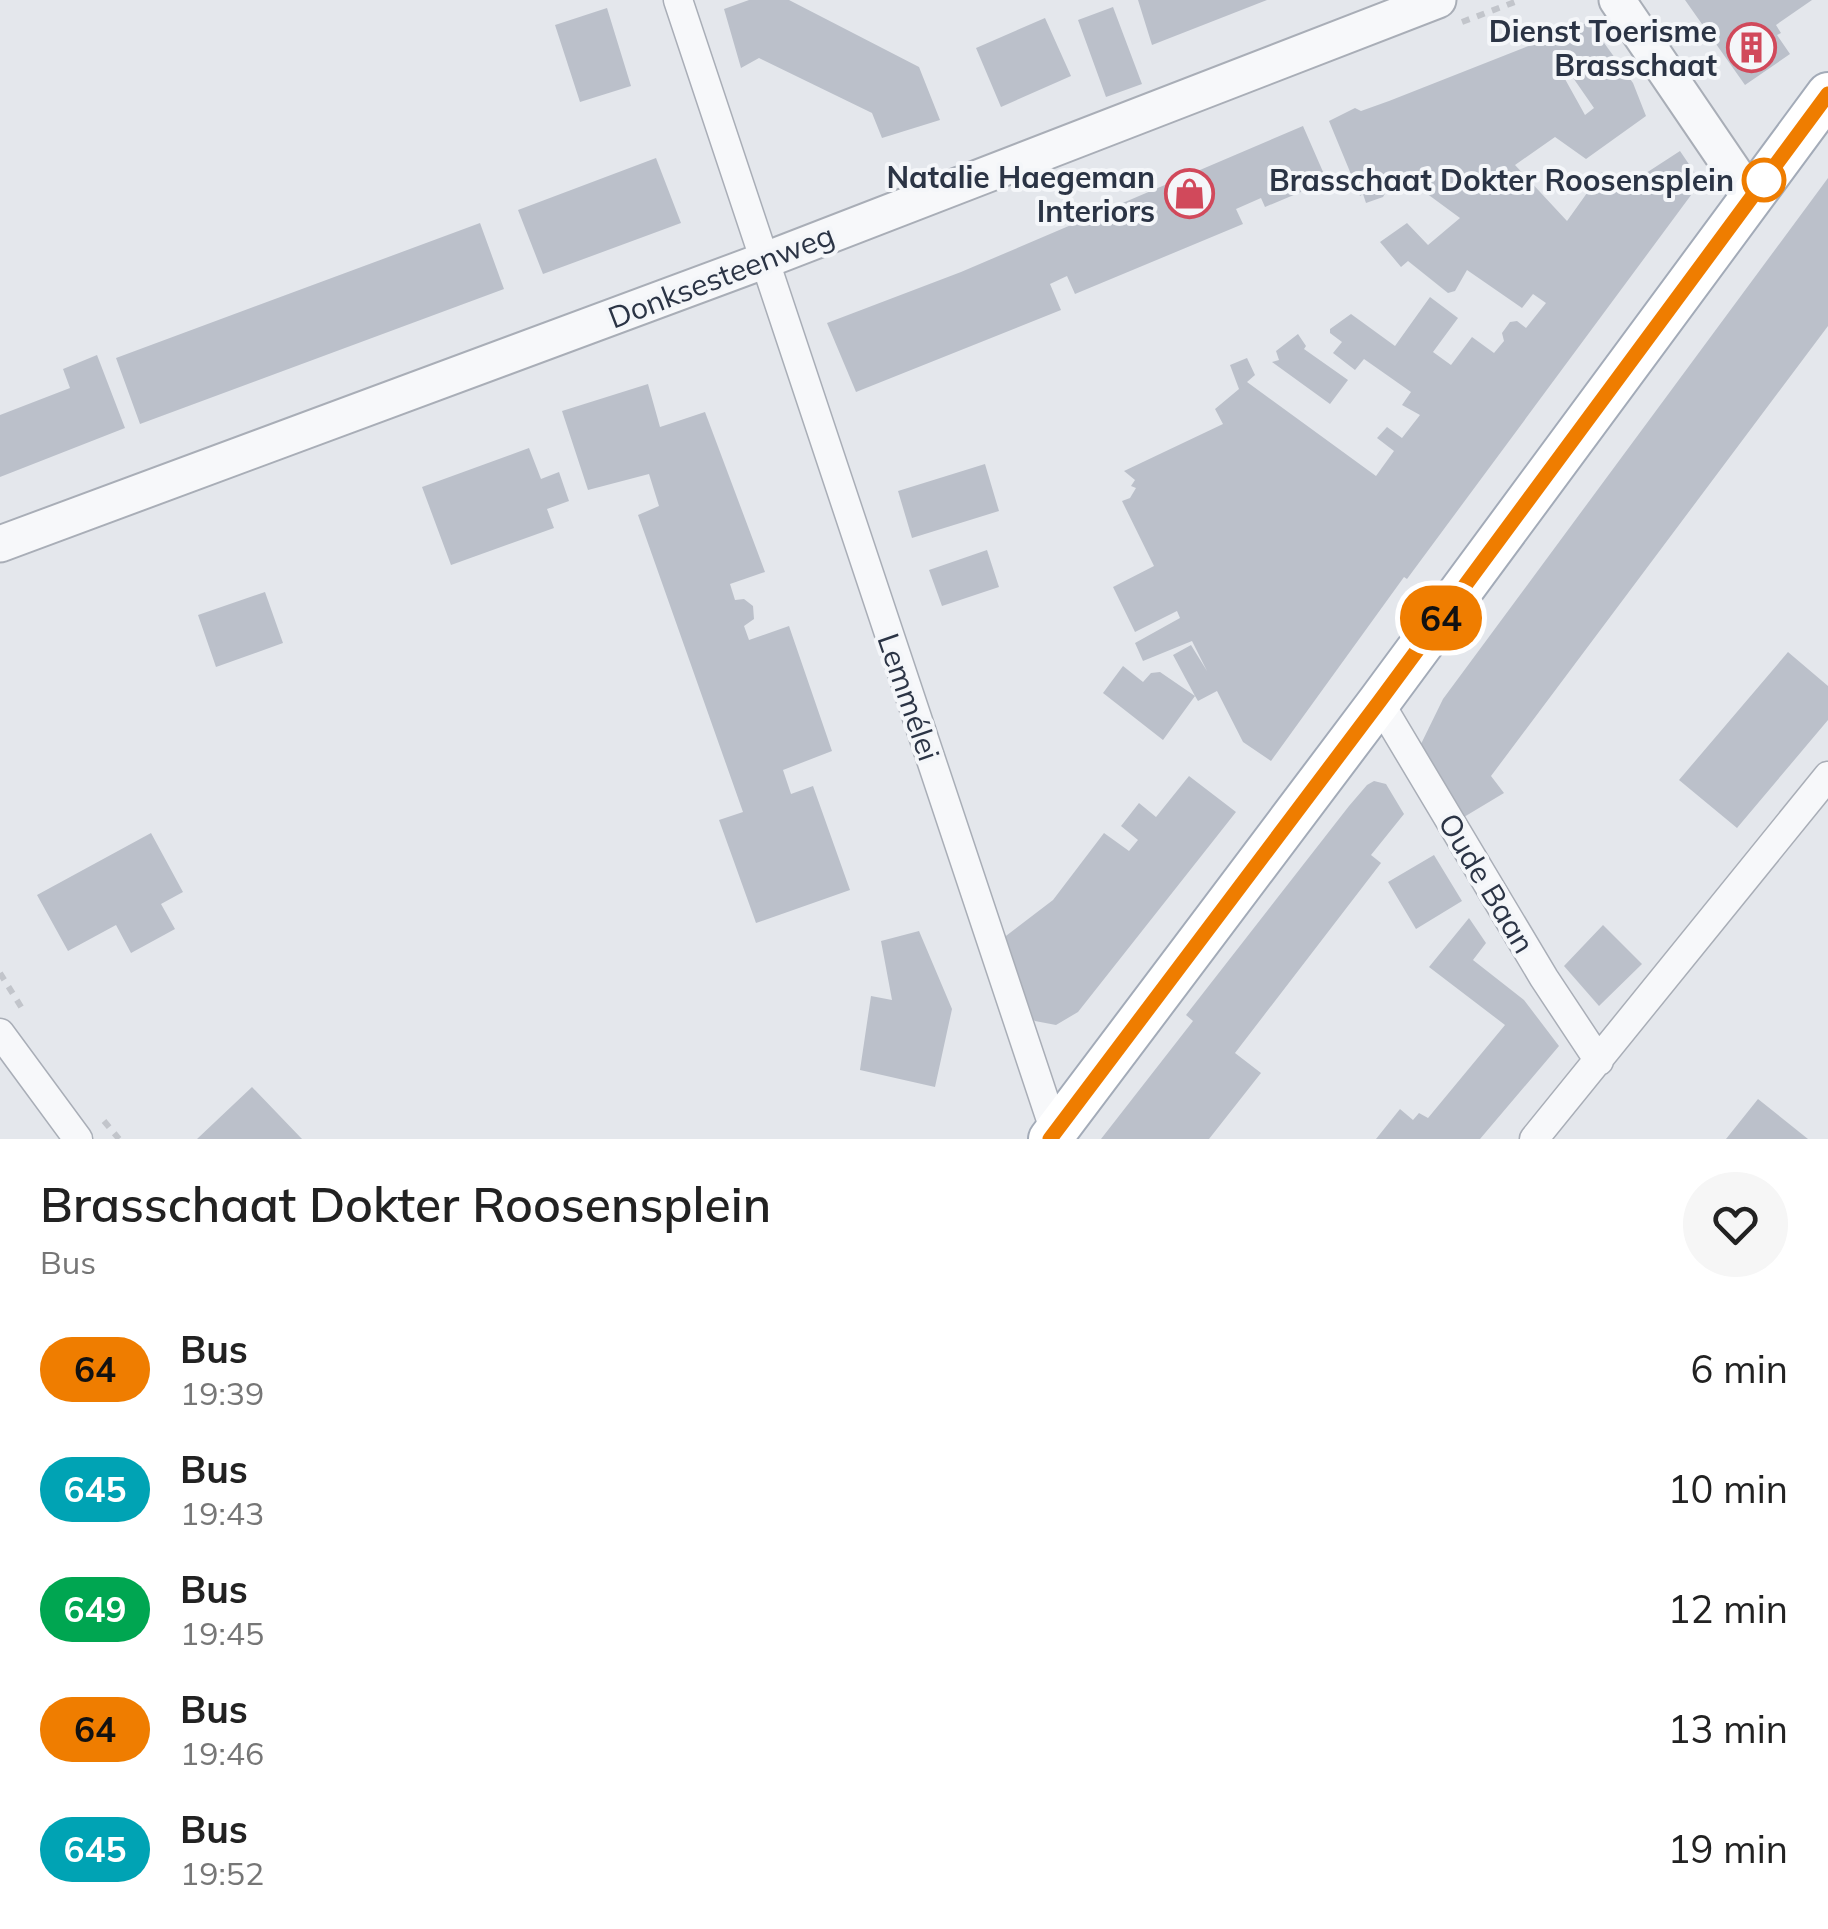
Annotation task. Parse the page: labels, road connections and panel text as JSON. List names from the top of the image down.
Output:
{
  "streets": {
    "street": ["Donksesteenweg", "Lemmélei", "Oude Baan"]
  },
  "crossings": [
    ["Donksesteenweg", "Lemmélei"]
  ],
  "places": {
    "building": ["Dienst Toerisme Brasschaat"],
    "other": ["Brasschaat Dokter Roosensplein"],
    "shop": ["Natalie Haegeman Interiors"]
  },
  "lines": ["bus line 64"],
  "page": {
    "on_map": "64",
    "heading": ["Brasschaat Dokter Roosensplein", "Bus"],
    "list": [
      {
        "mark": "64",
        "name": "Bus",
        "note": "19:39",
        "value": "6 min"
      },
      {
        "mark": "645",
        "name": "Bus",
        "note": "19:43",
        "value": "10 min"
      },
      {
        "mark": "649",
        "name": "Bus",
        "note": "19:45",
        "value": "12 min"
      },
      {
        "mark": "64",
        "name": "Bus",
        "note": "19:46",
        "value": "13 min"
      },
      {
        "mark": "645",
        "name": "Bus",
        "note": "19:52",
        "value": "19 min"
      }
    ]
  }
}
